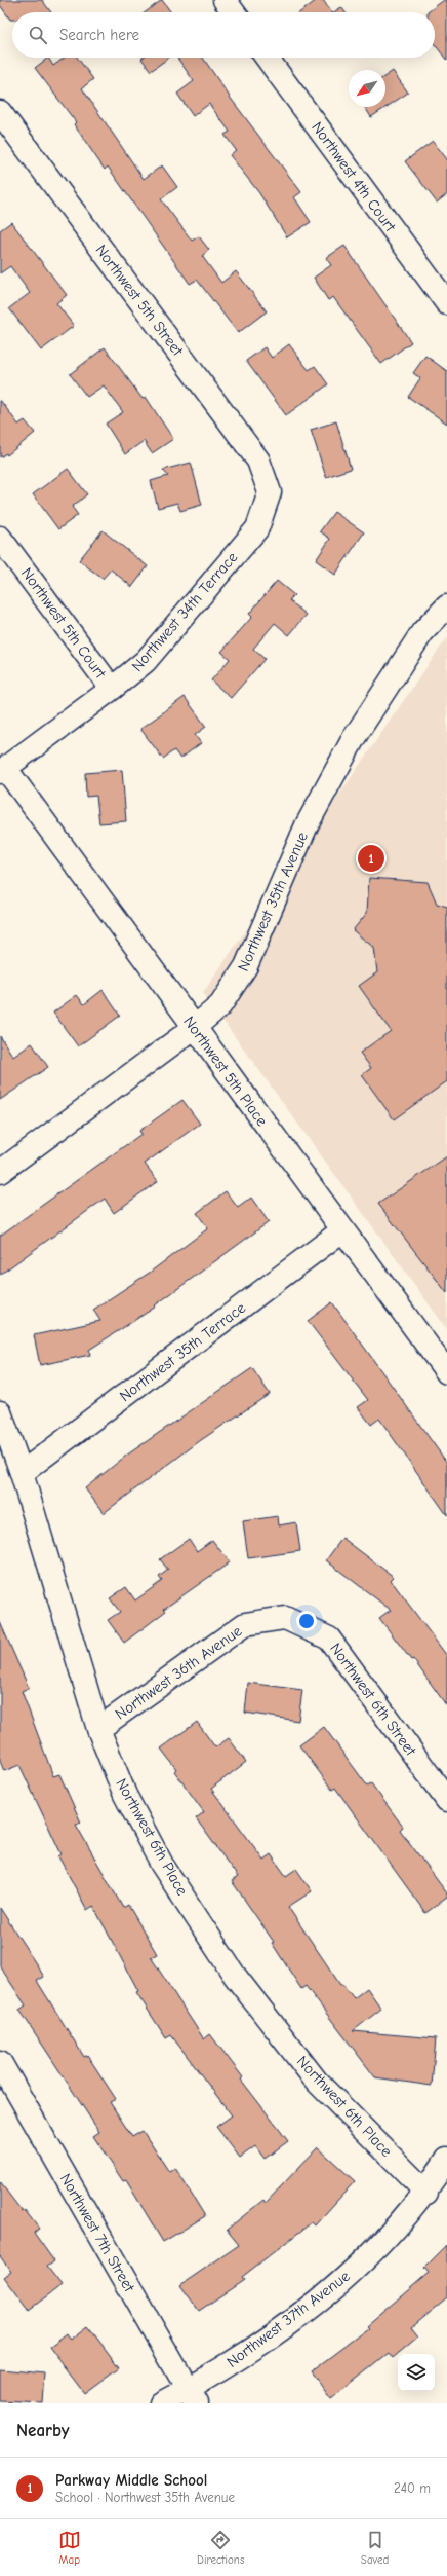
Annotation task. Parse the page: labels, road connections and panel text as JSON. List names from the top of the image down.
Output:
{
  "streets": {
    "street": [
      "Northwest 4th Court",
      "Northwest 5th Street",
      "Northwest 34th Terrace",
      "Northwest 5th Court",
      "Northwest 35th Avenue",
      "Northwest 5th Place",
      "Northwest 35th Terrace",
      "Northwest 36th Avenue",
      "Northwest 6th Street",
      "Northwest 6th Place",
      "Northwest 7th Street",
      "Northwest 37th Avenue"
    ]
  },
  "crossings": [
    ["Northwest 5th Street", "Northwest 34th Terrace"],
    ["Northwest 34th Terrace", "Northwest 5th Court"],
    ["Northwest 34th Terrace", "Northwest 5th Place"],
    ["Northwest 35th Avenue", "Northwest 5th Place"],
    ["Northwest 5th Place", "Northwest 35th Terrace"],
    ["Northwest 35th Terrace", "Northwest 6th Place"],
    ["Northwest 36th Avenue", "Northwest 6th Street"],
    ["Northwest 36th Avenue", "Northwest 6th Place"],
    ["Northwest 6th Place", "Northwest 37th Avenue"],
    ["Northwest 7th Street", "Northwest 37th Avenue"]
  ],
  "north": "bottom left",
  "page": {
    "search": "Search here",
    "pins": "1",
    "heading": "Nearby",
    "list": [
      {
        "mark": "1",
        "name": "Parkway Middle School",
        "note": "School · Northwest 35th Avenue",
        "value": "240 m"
      }
    ],
    "nav": ["Map", "Directions", "Saved"]
  }
}
